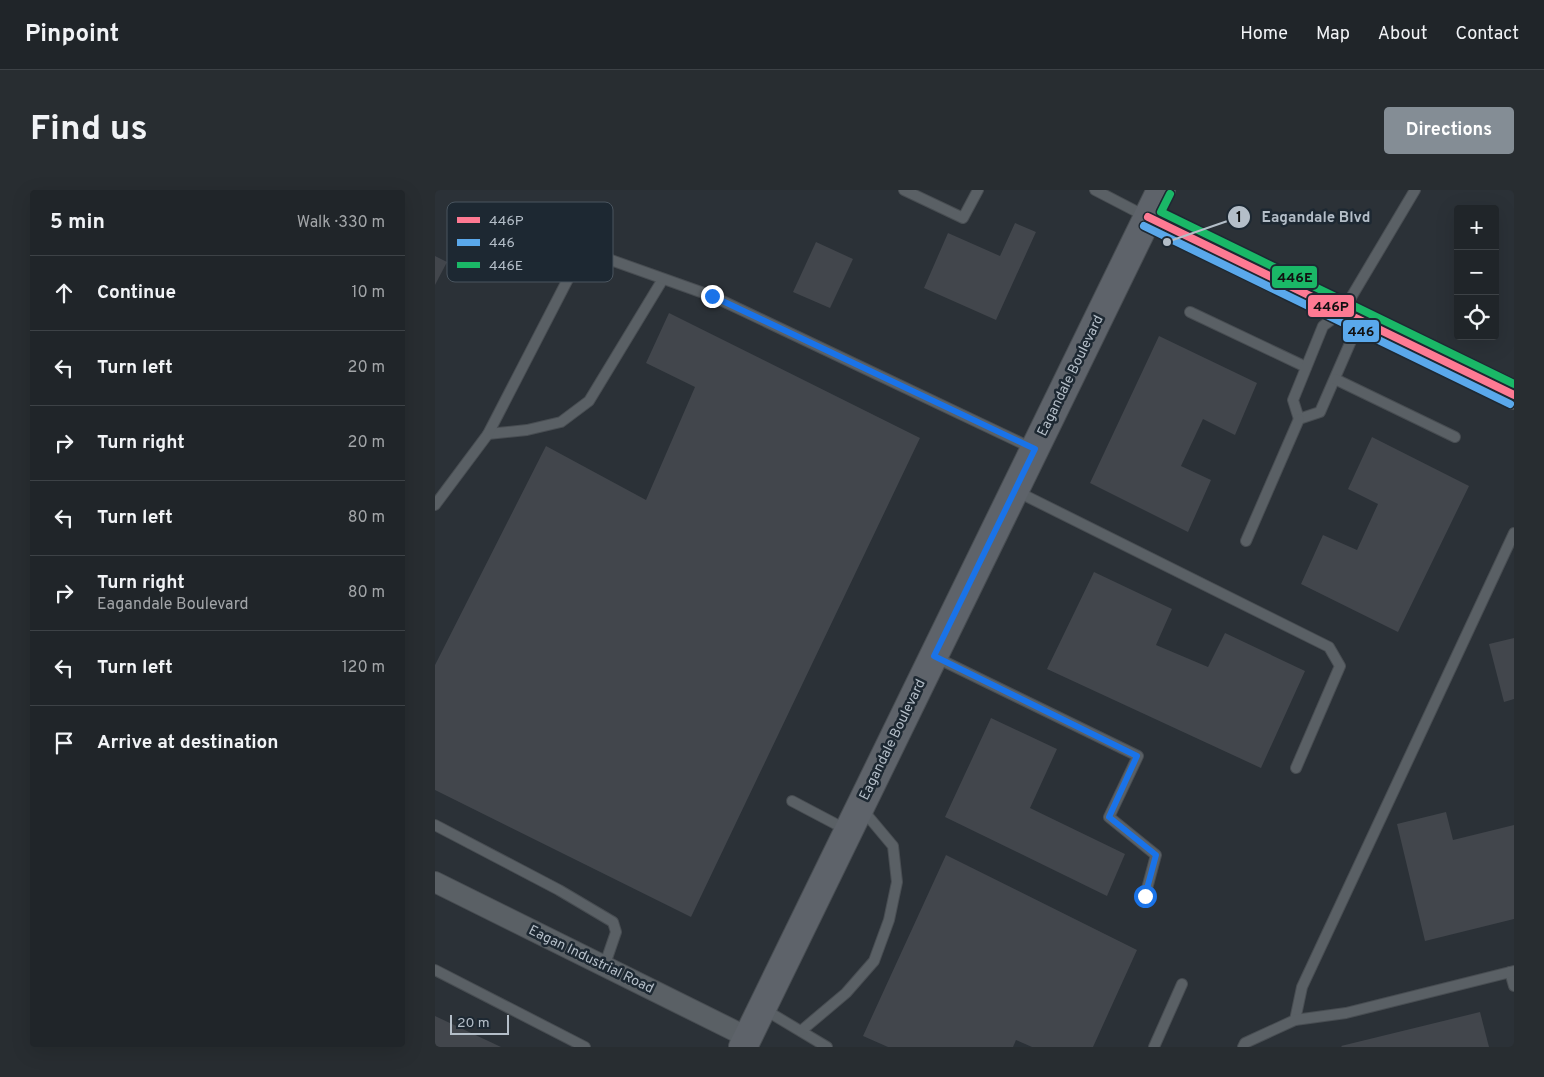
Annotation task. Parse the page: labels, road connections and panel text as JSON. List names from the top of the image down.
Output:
{
  "streets": {
    "street": ["Eagandale Boulevard", "Eagan Industrial Road"]
  },
  "crossings": [
    ["Eagandale Boulevard", "Eagan Industrial Road"]
  ],
  "places": ["Eagandale Blvd"],
  "lines": ["transit line 446E", "transit line 446P", "transit line 446"],
  "legend": ["446P", "446", "446E"],
  "scale_bar": "20 m",
  "page": {
    "header": "Pinpoint",
    "nav": [
      "Home",
      "Map",
      "About",
      "Contact"
    ],
    "buttons": "Directions",
    "title": "Find us",
    "heading": ["5 min", "Walk · 330 m"],
    "map_buttons": ["+", "−"],
    "list": [
      ["Continue", "10 m"],
      ["Turn left", "20 m"],
      ["Turn right", "20 m"],
      ["Turn left", "80 m"],
      ["Turn right", "Eagandale Boulevard", "80 m"],
      ["Turn left", "120 m"],
      "Arrive at destination"
    ],
    "scale": "20 m"
  }
}
